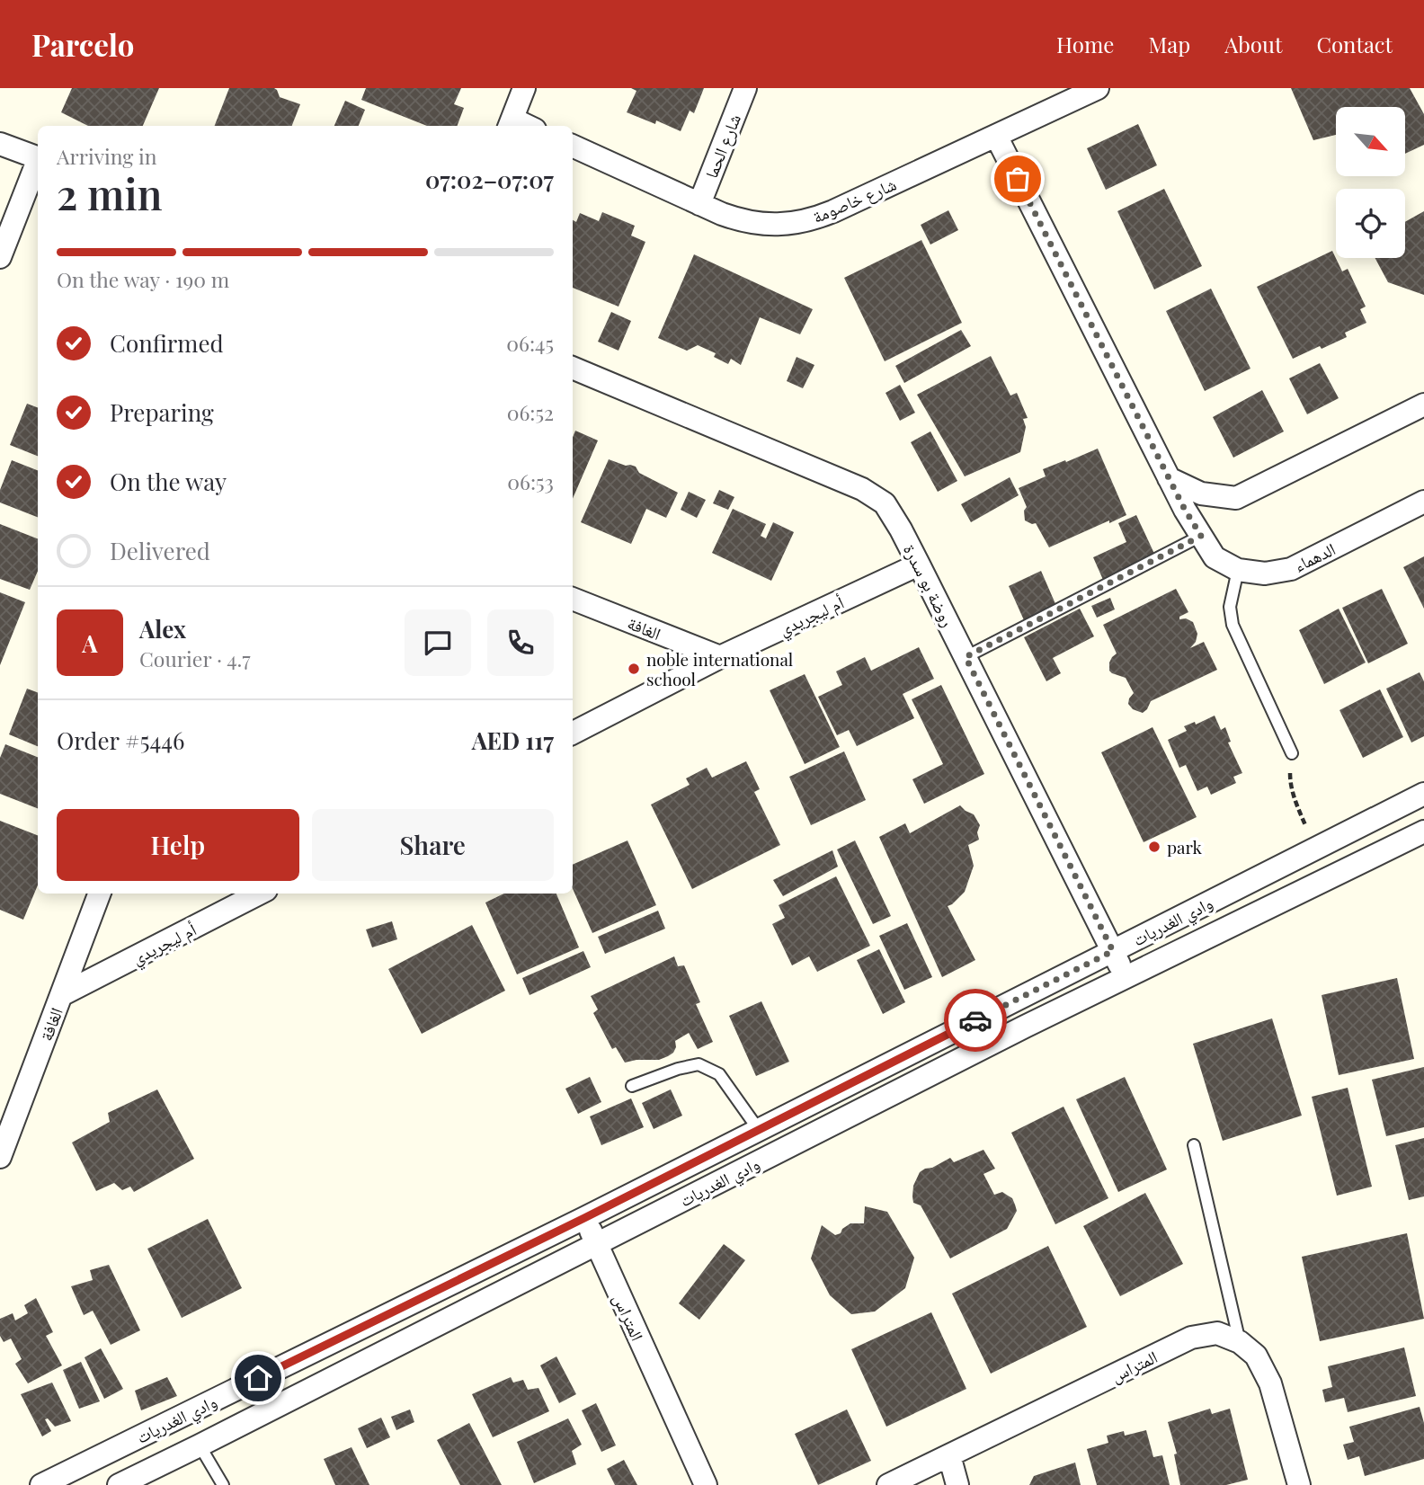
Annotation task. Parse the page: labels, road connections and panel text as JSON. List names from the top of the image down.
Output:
{
  "streets": {
    "street": [
      "شارع الحما",
      "شارع خاصومة",
      "الدهماء",
      "روضة بو سدرة",
      "أم ليجريدي",
      "الغافة",
      "وادي الغدريات",
      "المتراس"
    ]
  },
  "crossings": [
    ["شارع الحما", "شارع خاصومة"],
    ["شارع خاصومة", "الدهماء"],
    ["روضة بو سدرة", "أم ليجريدي"],
    ["روضة بو سدرة", "وادي الغدريات"],
    ["أم ليجريدي", "الغافة"],
    ["وادي الغدريات", "المتراس"]
  ],
  "places": ["noble international school", "park"],
  "north": "bottom right",
  "page": {
    "header": "Parcelo",
    "nav": [
      "Home",
      "Map",
      "About",
      "Contact"
    ],
    "heading": ["2 min", "Arriving in", "07:02–07:07"],
    "panel": [
      "Alex",
      "Courier · 4.7",
      "Order #5446",
      "AED 117"
    ],
    "bar": "On the way · 190 m",
    "list": [
      ["Confirmed", "06:45"],
      ["Preparing", "06:52"],
      ["On the way", "06:53"],
      "Delivered"
    ],
    "round": "A",
    "buttons": ["Help", "Share"]
  }
}
